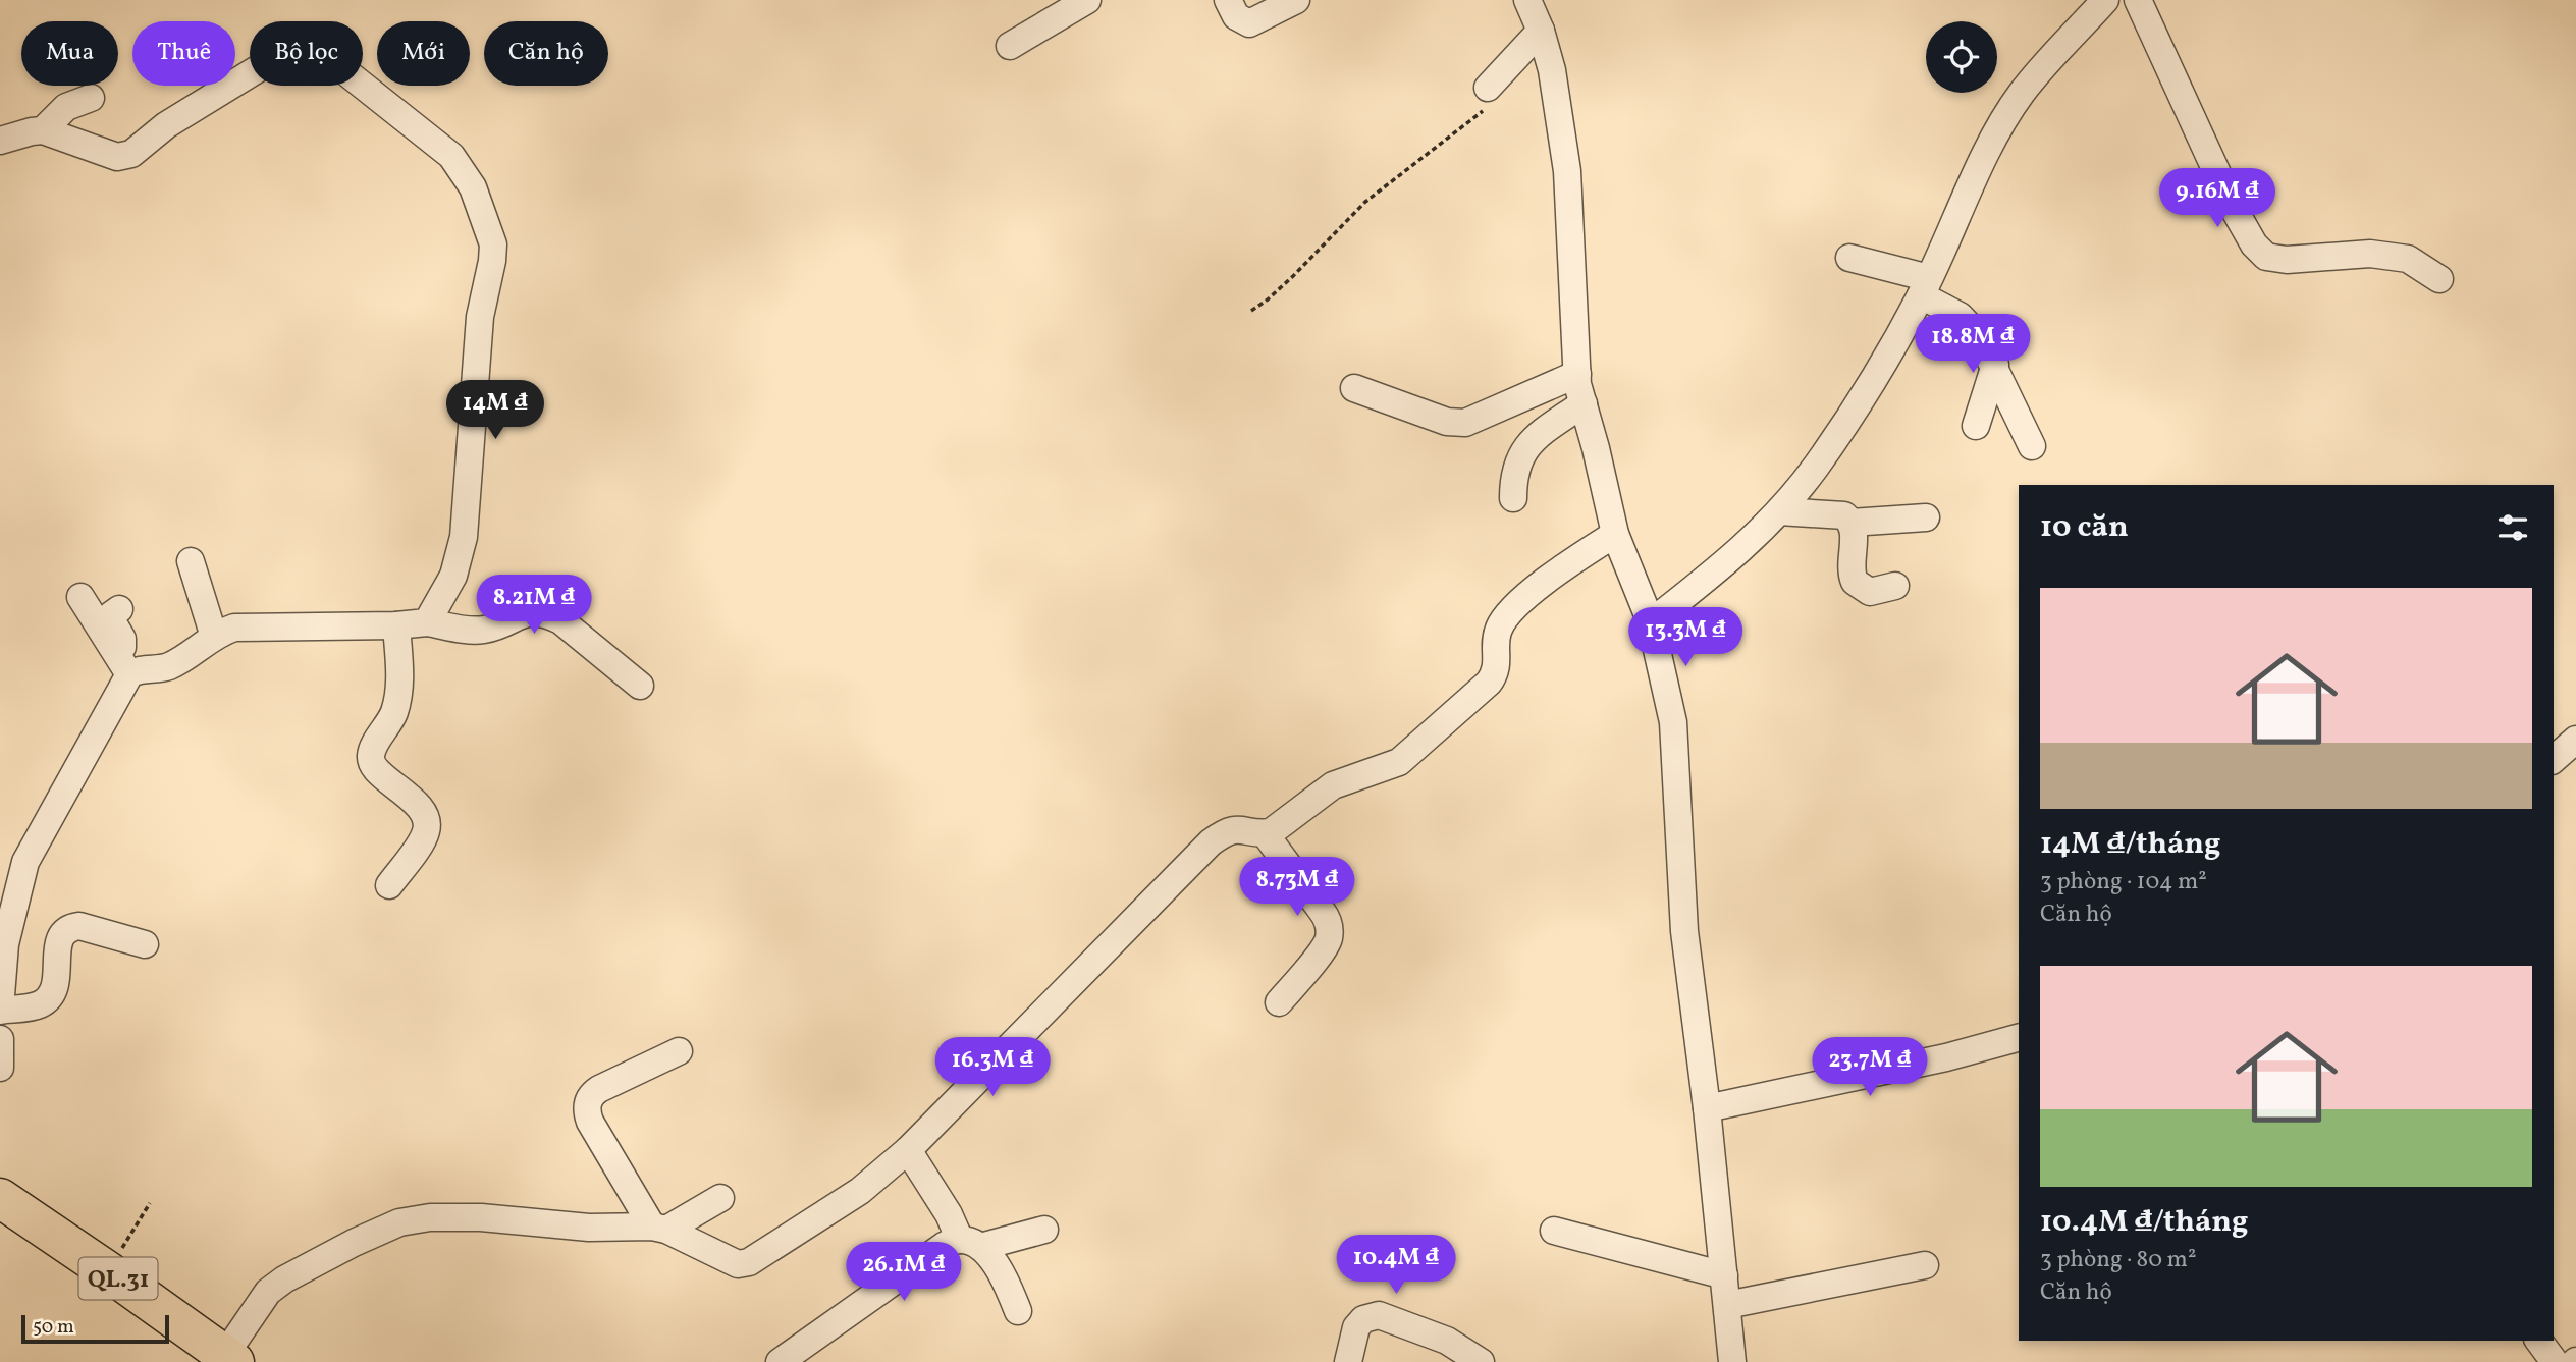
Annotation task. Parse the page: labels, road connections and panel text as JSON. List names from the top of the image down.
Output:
{
  "streets": {
    "highway": ["QL.31"]
  },
  "scale_bar": "50 m",
  "page": {
    "chip": [
      "Mua",
      "Thuê",
      "Bộ lọc",
      "Mới",
      "Căn hộ"
    ],
    "price": [
      "9.16M ₫",
      "18.8M ₫",
      "14M ₫",
      "8.21M ₫",
      "13.3M ₫",
      "8.73M ₫",
      "16.3M ₫",
      "23.7M ₫",
      "10.4M ₫",
      "26.1M ₫"
    ],
    "heading": "10 căn",
    "list": [
      {
        "name": "14M ₫/tháng",
        "note": "3 phòng · 104 m² · Căn hộ"
      },
      {
        "name": "10.4M ₫/tháng",
        "note": "3 phòng · 80 m² · Căn hộ"
      }
    ],
    "scale": "50 m"
  }
}
